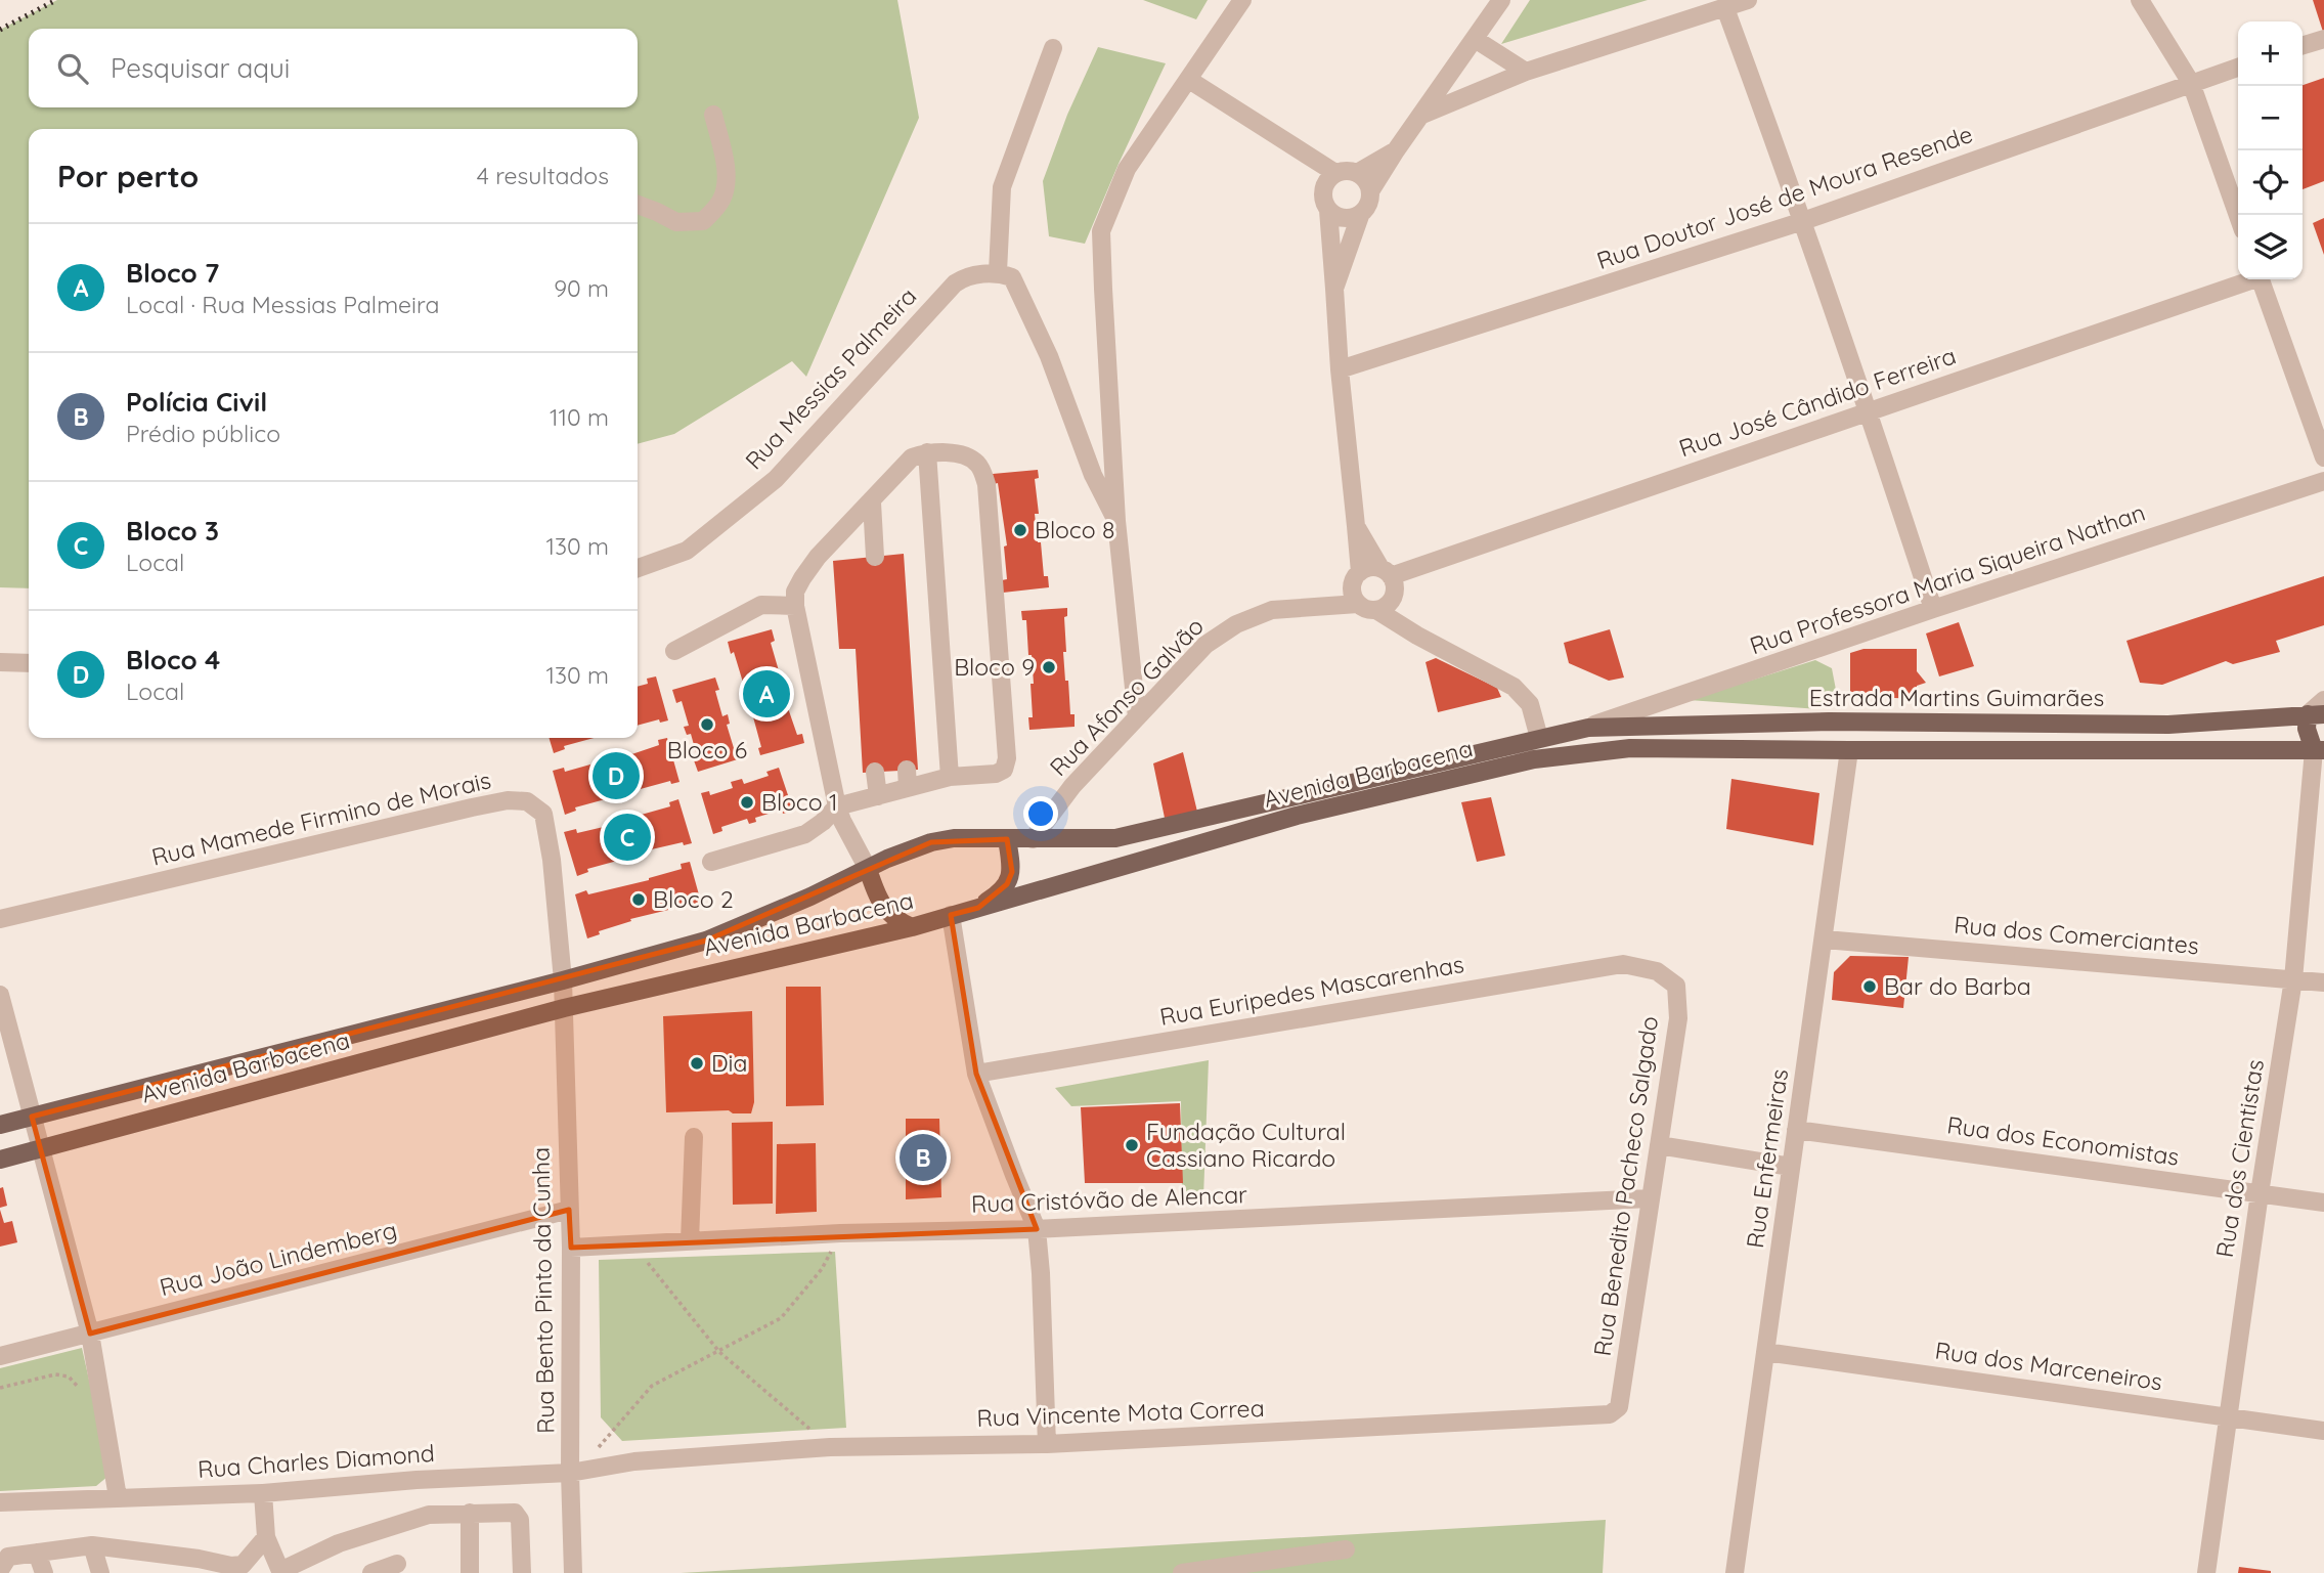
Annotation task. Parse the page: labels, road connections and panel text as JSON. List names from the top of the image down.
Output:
{
  "streets": {
    "main road": ["Estrada Martins Guimarães", "Avenida Barbacena"],
    "street": [
      "Rua Doutor José de Moura Resende",
      "Rua Messias Palmeira",
      "Rua José Cândido Ferreira",
      "Rua Professora Maria Siqueira Nathan",
      "Rua Afonso Galvão",
      "Rua Mamede Firmino de Morais",
      "Rua dos Comerciantes",
      "Rua Euripedes Mascarenhas",
      "Rua dos Economistas",
      "Rua Enfermeiras",
      "Rua dos Cientistas",
      "Rua Benedito Pacheco Salgado",
      "Rua Cristóvão de Alencar",
      "Rua João Lindemberg",
      "Rua Bento Pinto da Cunha",
      "Rua dos Marceneiros",
      "Rua Vincente Mota Correa",
      "Rua Charles Diamond"
    ]
  },
  "crossings": [
    ["Rua José Cândido Ferreira", "Rua Afonso Galvão"],
    ["Rua Professora Maria Siqueira Nathan", "Estrada Martins Guimarães"],
    ["Rua Professora Maria Siqueira Nathan", "Avenida Barbacena"],
    ["Rua Afonso Galvão", "Avenida Barbacena"],
    ["Estrada Martins Guimarães", "Avenida Barbacena"],
    ["Avenida Barbacena", "Rua Mamede Firmino de Morais"],
    ["Avenida Barbacena", "Rua Enfermeiras"],
    ["Avenida Barbacena", "Rua Bento Pinto da Cunha"],
    ["Rua Mamede Firmino de Morais", "Rua Bento Pinto da Cunha"],
    ["Rua dos Comerciantes", "Rua Enfermeiras"],
    ["Rua dos Comerciantes", "Rua dos Cientistas"],
    ["Rua Euripedes Mascarenhas", "Rua Benedito Pacheco Salgado"],
    ["Rua dos Economistas", "Rua Enfermeiras"],
    ["Rua dos Economistas", "Rua dos Cientistas"],
    ["Rua Enfermeiras", "Rua dos Marceneiros"],
    ["Rua dos Cientistas", "Rua dos Marceneiros"],
    ["Rua Benedito Pacheco Salgado", "Rua Cristóvão de Alencar"],
    ["Rua Benedito Pacheco Salgado", "Rua Vincente Mota Correa"],
    ["Rua Cristóvão de Alencar", "Rua Bento Pinto da Cunha"],
    ["Rua João Lindemberg", "Rua Bento Pinto da Cunha"],
    ["Rua Bento Pinto da Cunha", "Rua Charles Diamond"],
    ["Rua Vincente Mota Correa", "Rua Charles Diamond"]
  ],
  "places": [
    "Bloco 8",
    "Bloco 9",
    "Bloco 6",
    "Bloco 1",
    "Bloco 2",
    "Bar do Barba",
    "Dia",
    "Fundação Cultural Cassiano Ricardo"
  ],
  "page": {
    "map_buttons": ["+", "−"],
    "search": "Pesquisar aqui",
    "heading": ["Por perto", "4 resultados"],
    "list": [
      {
        "mark": "A",
        "name": "Bloco 7",
        "note": "Local · Rua Messias Palmeira",
        "value": "90 m"
      },
      {
        "mark": "B",
        "name": "Polícia Civil",
        "note": "Prédio público",
        "value": "110 m"
      },
      {
        "mark": "C",
        "name": "Bloco 3",
        "note": "Local",
        "value": "130 m"
      },
      {
        "mark": "D",
        "name": "Bloco 4",
        "note": "Local",
        "value": "130 m"
      }
    ],
    "pins": [
      "A",
      "D",
      "C",
      "B"
    ]
  }
}
